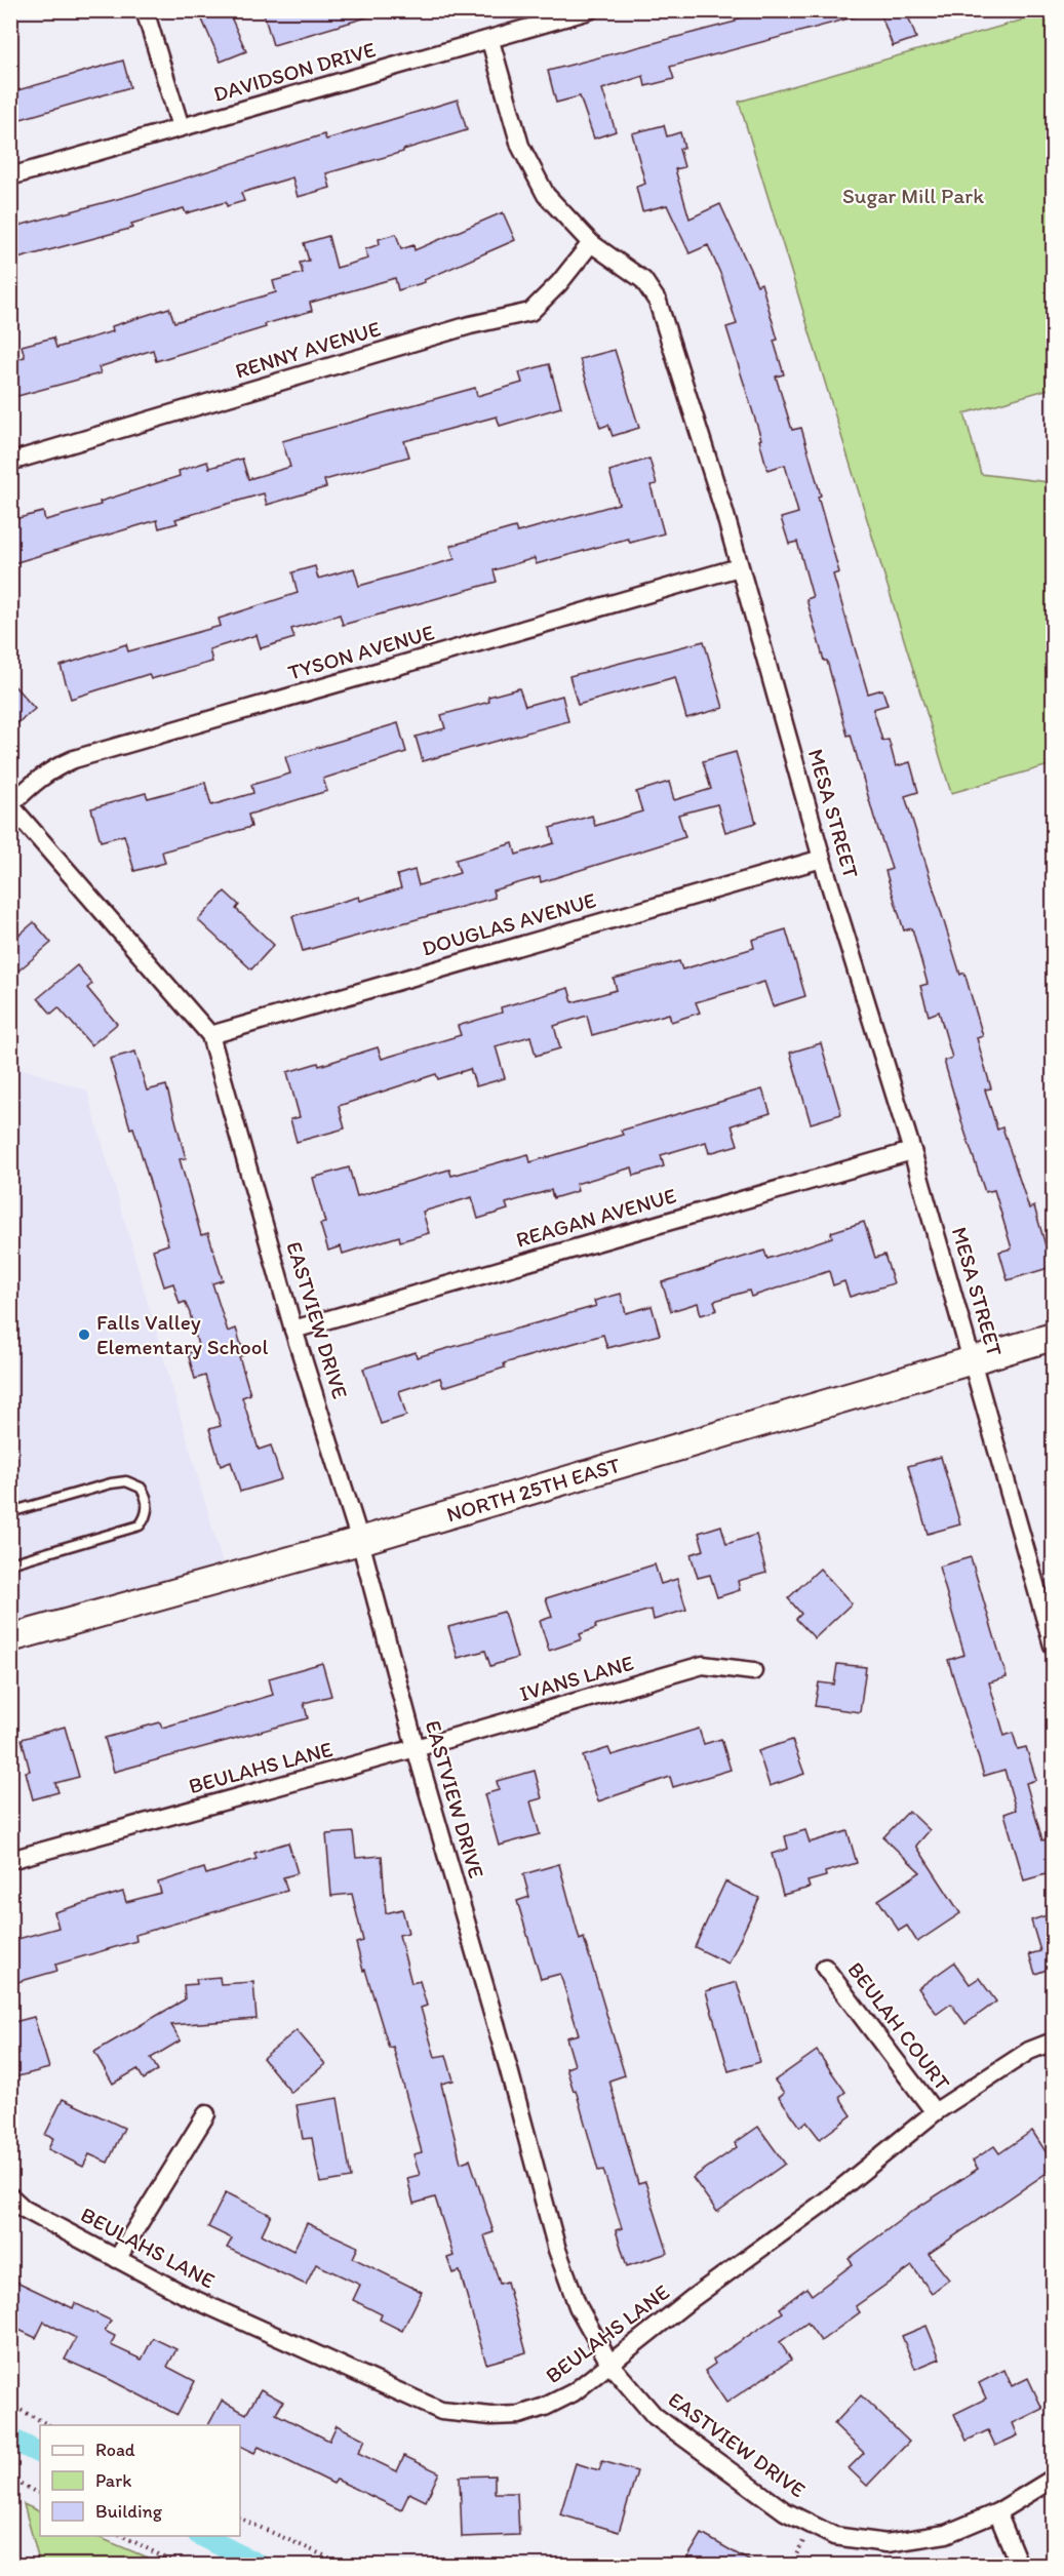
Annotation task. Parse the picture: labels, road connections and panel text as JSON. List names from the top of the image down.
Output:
{
  "streets": {
    "main road": ["NORTH 25TH EAST"],
    "street": [
      "DAVIDSON DRIVE",
      "RENNY AVENUE",
      "TYSON AVENUE",
      "MESA STREET",
      "DOUGLAS AVENUE",
      "REAGAN AVENUE",
      "EASTVIEW DRIVE",
      "IVANS LANE",
      "BEULAHS LANE",
      "BEULAH COURT"
    ]
  },
  "crossings": [
    ["DAVIDSON DRIVE", "MESA STREET"],
    ["RENNY AVENUE", "MESA STREET"],
    ["TYSON AVENUE", "MESA STREET"],
    ["TYSON AVENUE", "EASTVIEW DRIVE"],
    ["MESA STREET", "DOUGLAS AVENUE"],
    ["MESA STREET", "REAGAN AVENUE"],
    ["MESA STREET", "NORTH 25TH EAST"],
    ["DOUGLAS AVENUE", "EASTVIEW DRIVE"],
    ["REAGAN AVENUE", "EASTVIEW DRIVE"],
    ["EASTVIEW DRIVE", "NORTH 25TH EAST"],
    ["EASTVIEW DRIVE", "IVANS LANE"],
    ["EASTVIEW DRIVE", "BEULAHS LANE"],
    ["IVANS LANE", "BEULAHS LANE"],
    ["BEULAHS LANE", "BEULAH COURT"]
  ],
  "parks": ["Sugar Mill Park"],
  "places": ["Falls Valley Elementary School"],
  "legend": ["Road", "Park", "Building"]
}
